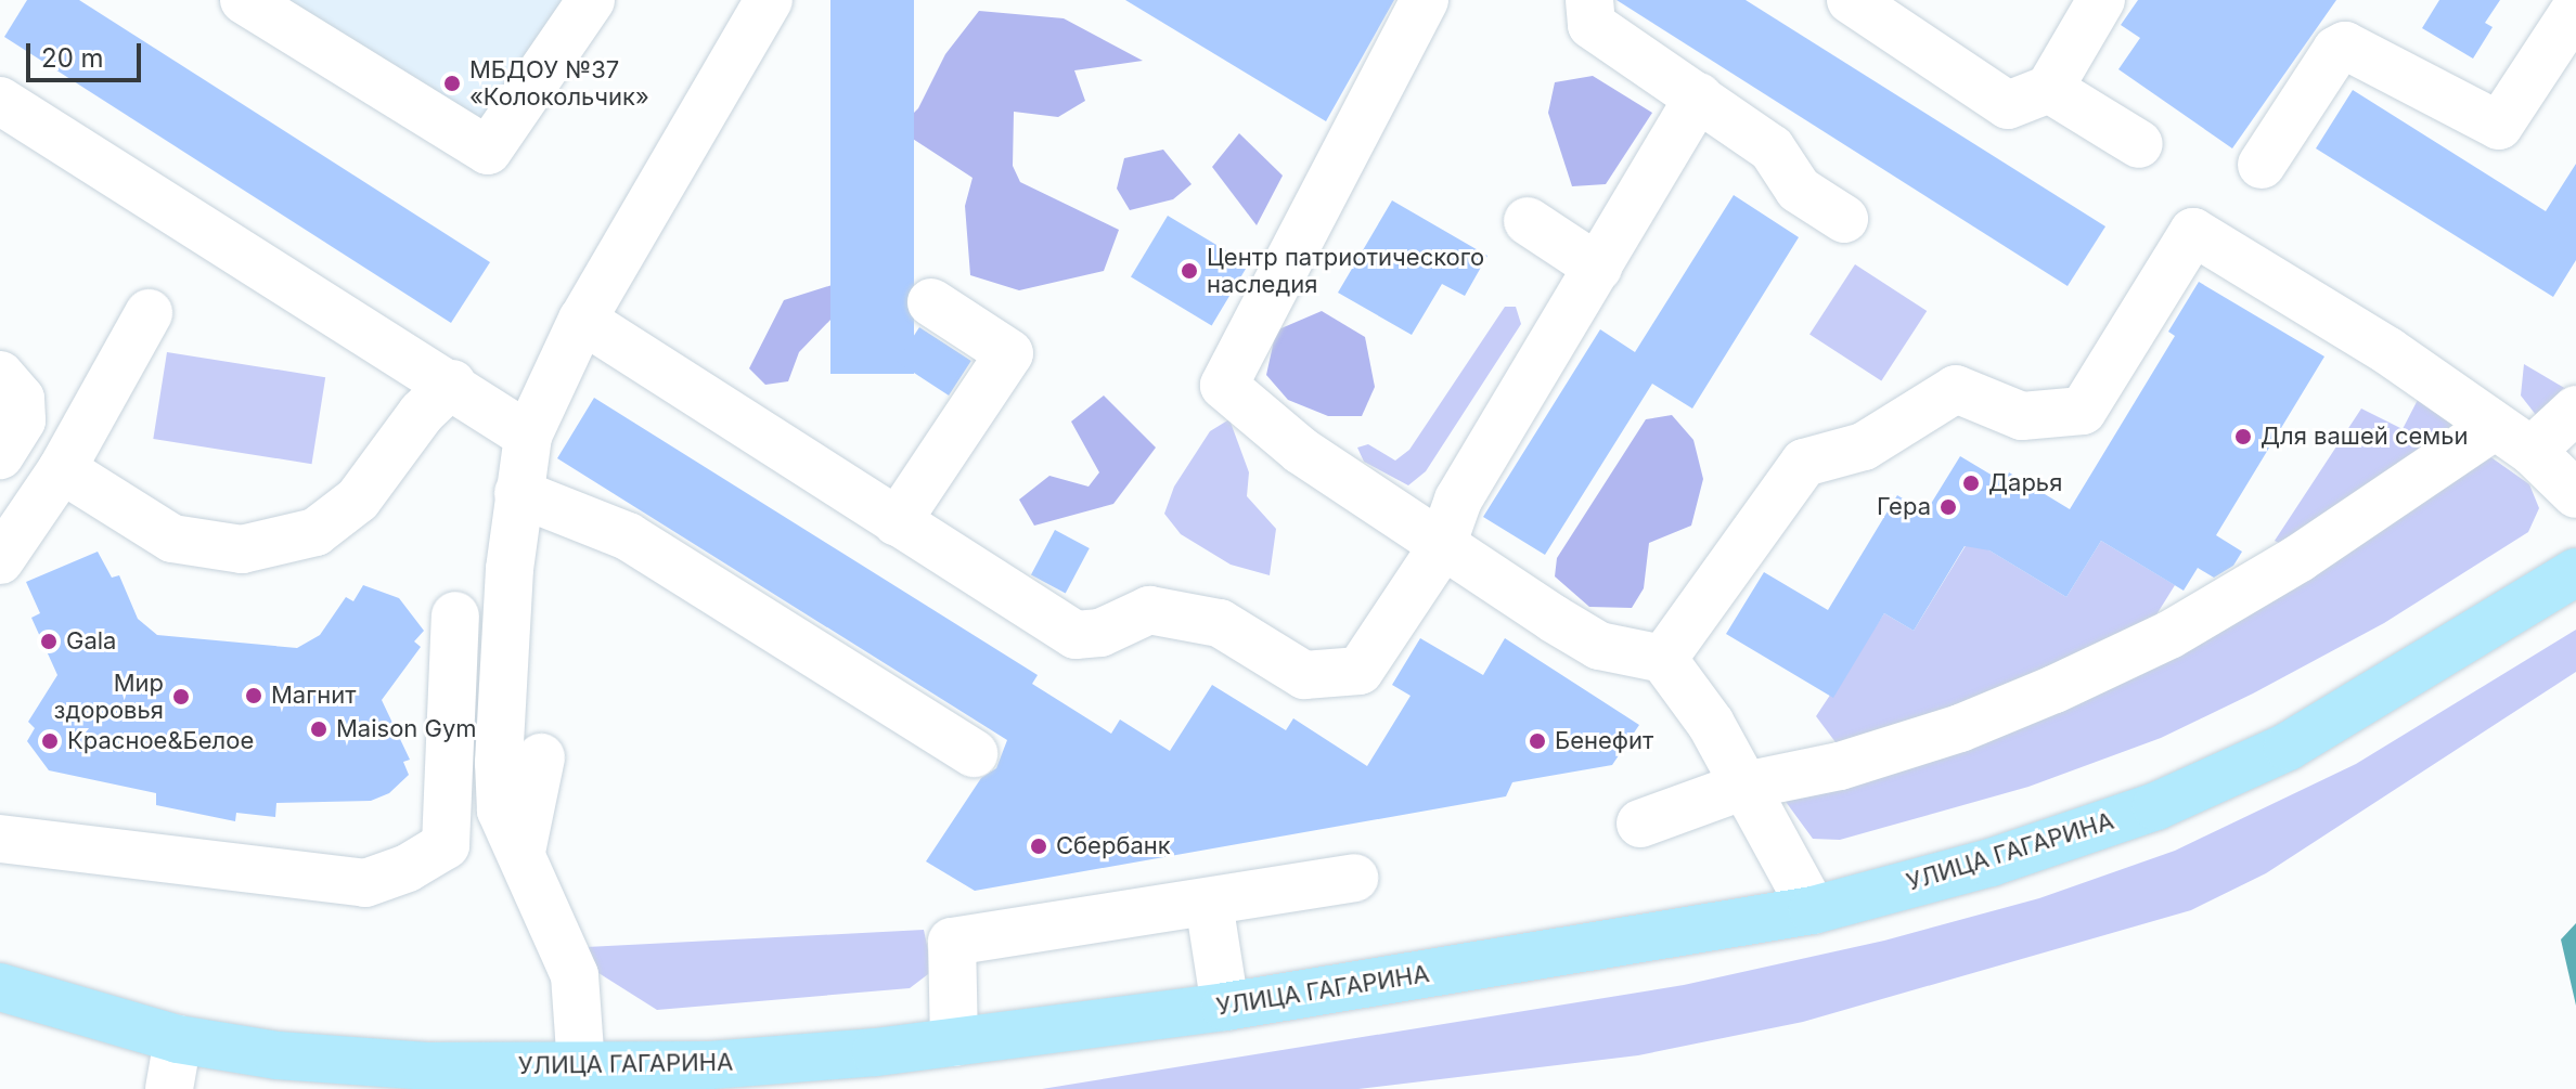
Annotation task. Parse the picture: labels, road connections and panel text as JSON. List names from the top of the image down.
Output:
{
  "streets": {
    "main road": ["УЛИЦА ГАГАРИНА"]
  },
  "places": [
    "МБДОУ №37 «Колокольчик»",
    "Центр патриотического наследия",
    "Для вашей семьи",
    "Дарья",
    "Гера",
    "Gala",
    "Магнит",
    "Мир здоровья",
    "Maison Gym",
    "Красное&Белое",
    "Бенефит",
    "Сбербанк"
  ],
  "scale_bar": "20 m"
}
